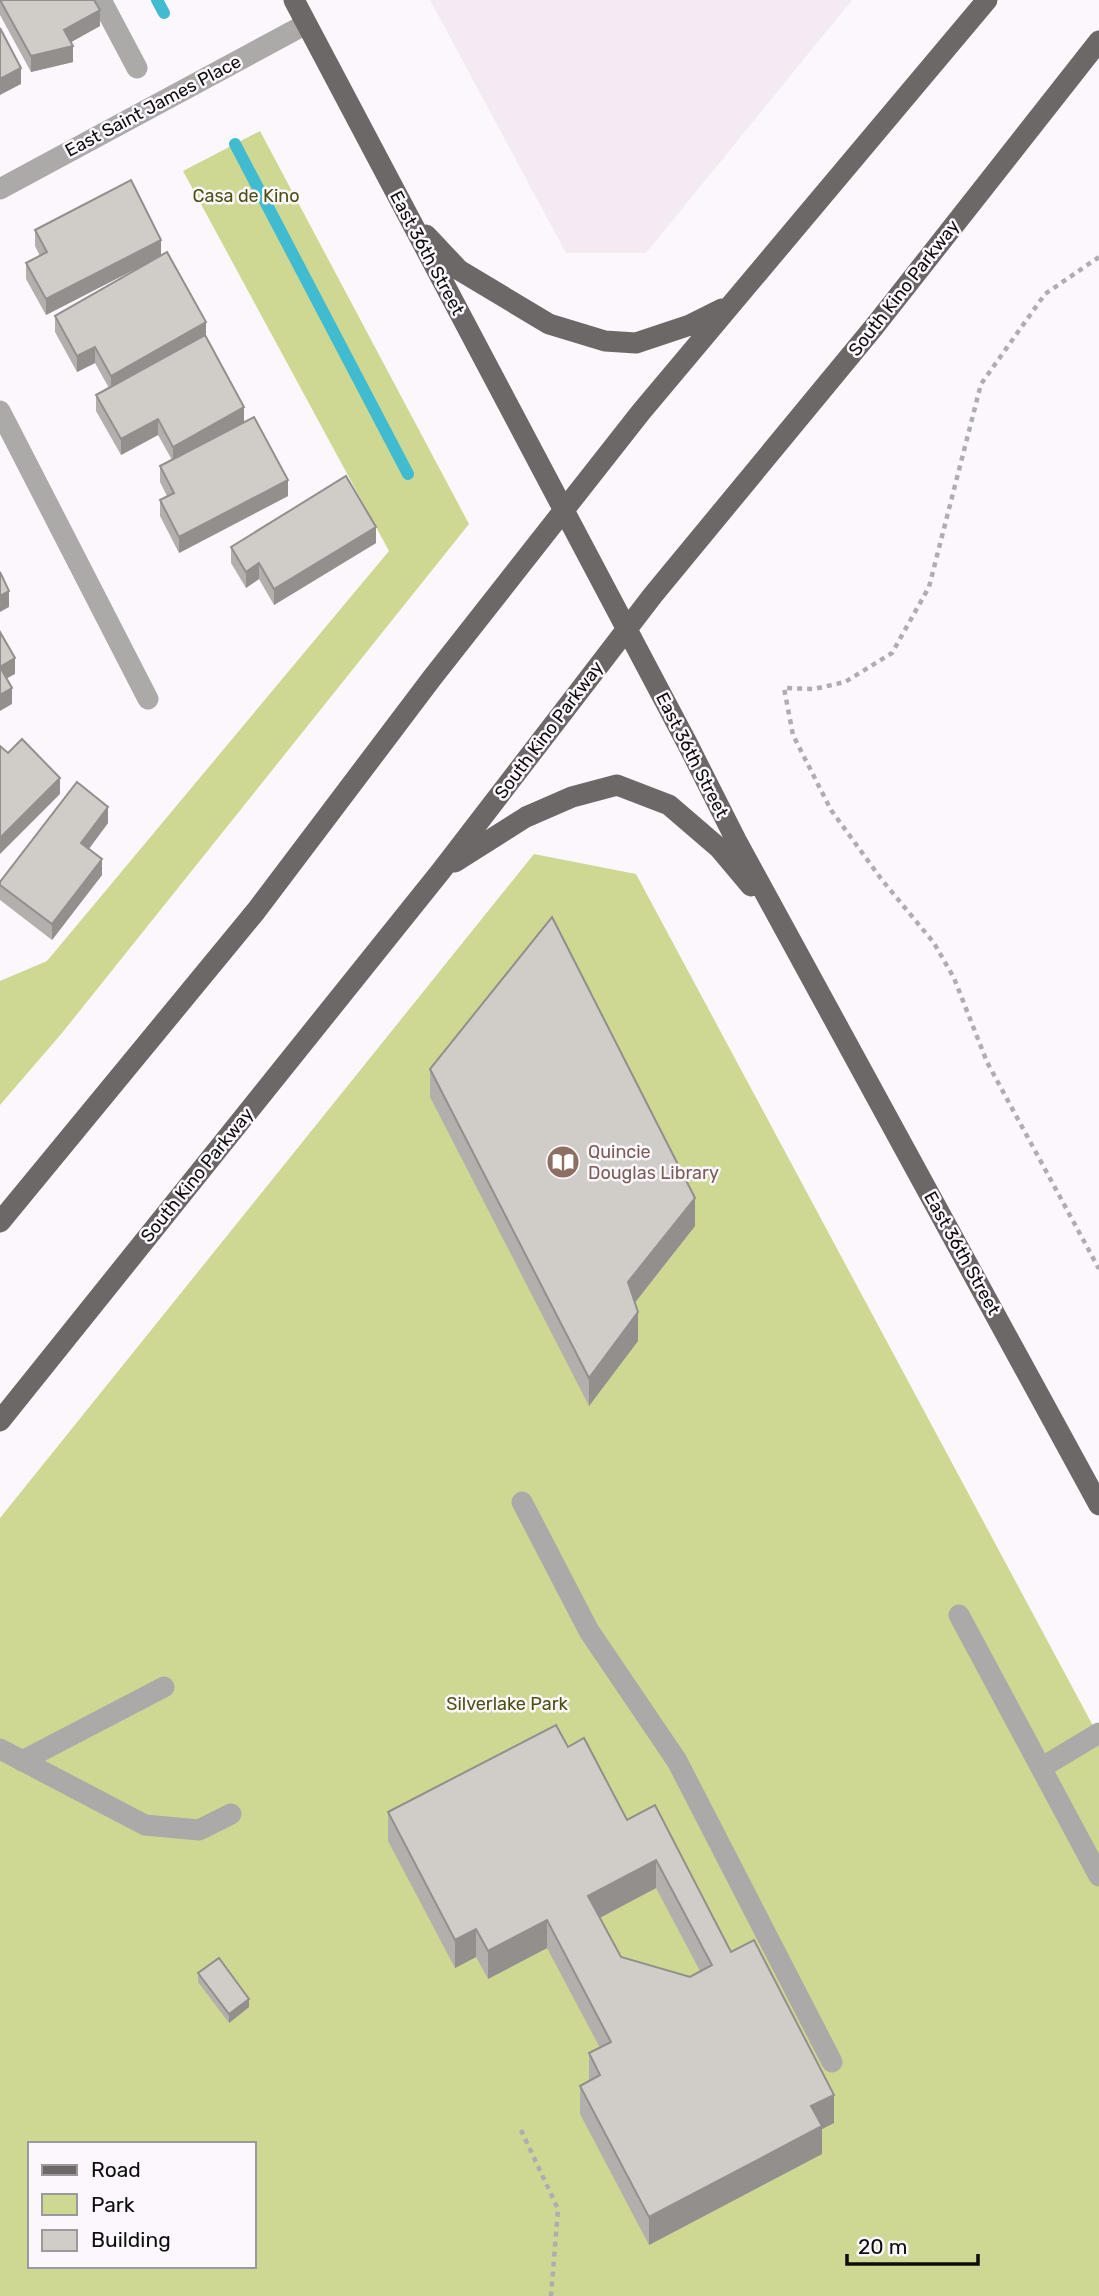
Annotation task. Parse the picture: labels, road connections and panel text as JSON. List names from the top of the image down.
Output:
{
  "streets": {
    "main road": ["East 36th Street", "South Kino Parkway"],
    "street": ["East Saint James Place"]
  },
  "crossings": [
    ["East Saint James Place", "East 36th Street"],
    ["East 36th Street", "South Kino Parkway"]
  ],
  "parks": ["Casa de Kino", "Silverlake Park"],
  "places": {
    "library": ["Quincie Douglas Library"]
  },
  "legend": ["Road", "Park", "Building"],
  "scale_bar": "20 m"
}
